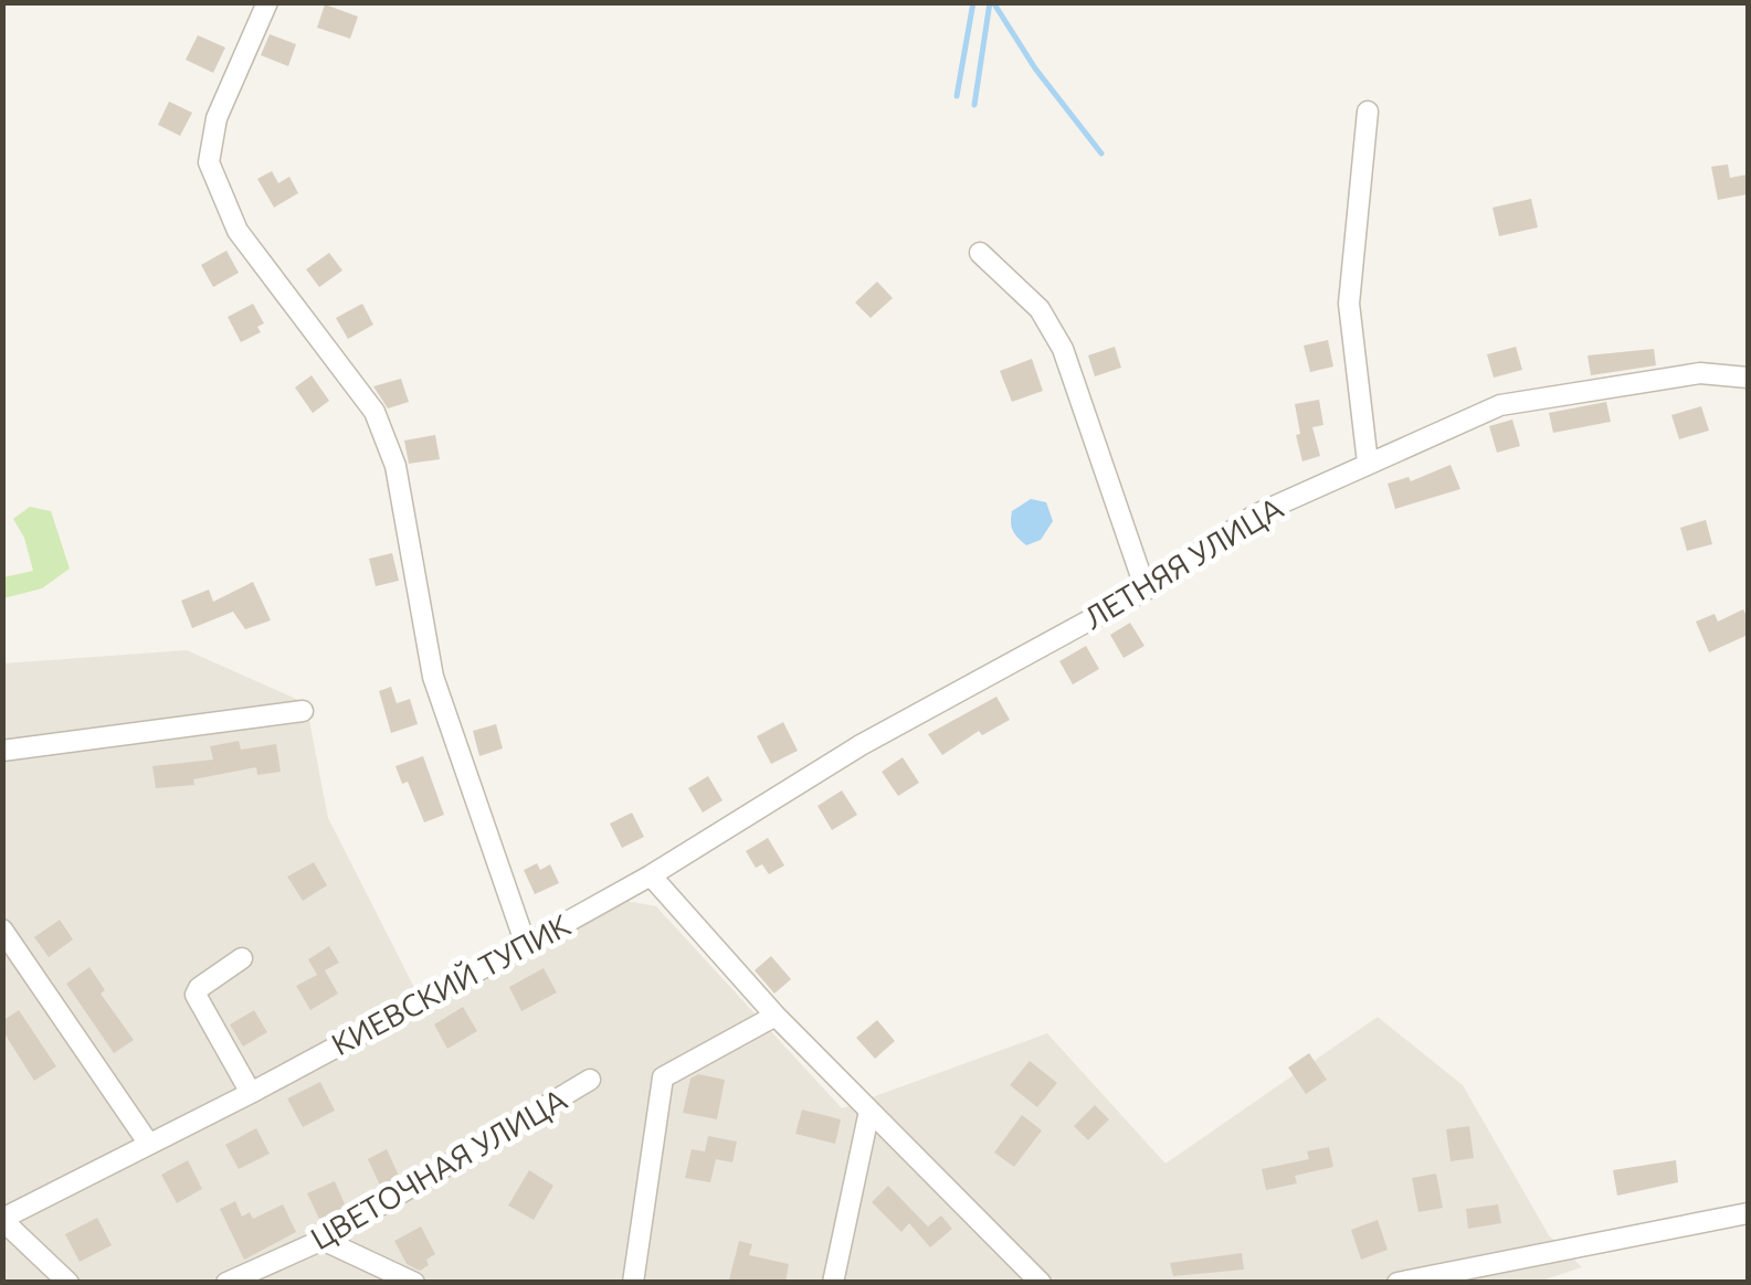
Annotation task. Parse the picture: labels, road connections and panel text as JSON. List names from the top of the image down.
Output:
{
  "streets": {
    "street": ["ЛЕТНЯЯ УЛИЦА", "КИЕВСКИЙ ТУПИК", "ЦВЕТОЧНАЯ УЛИЦА"]
  },
  "crossings": [
    ["ЛЕТНЯЯ УЛИЦА", "КИЕВСКИЙ ТУПИК"]
  ]
}
